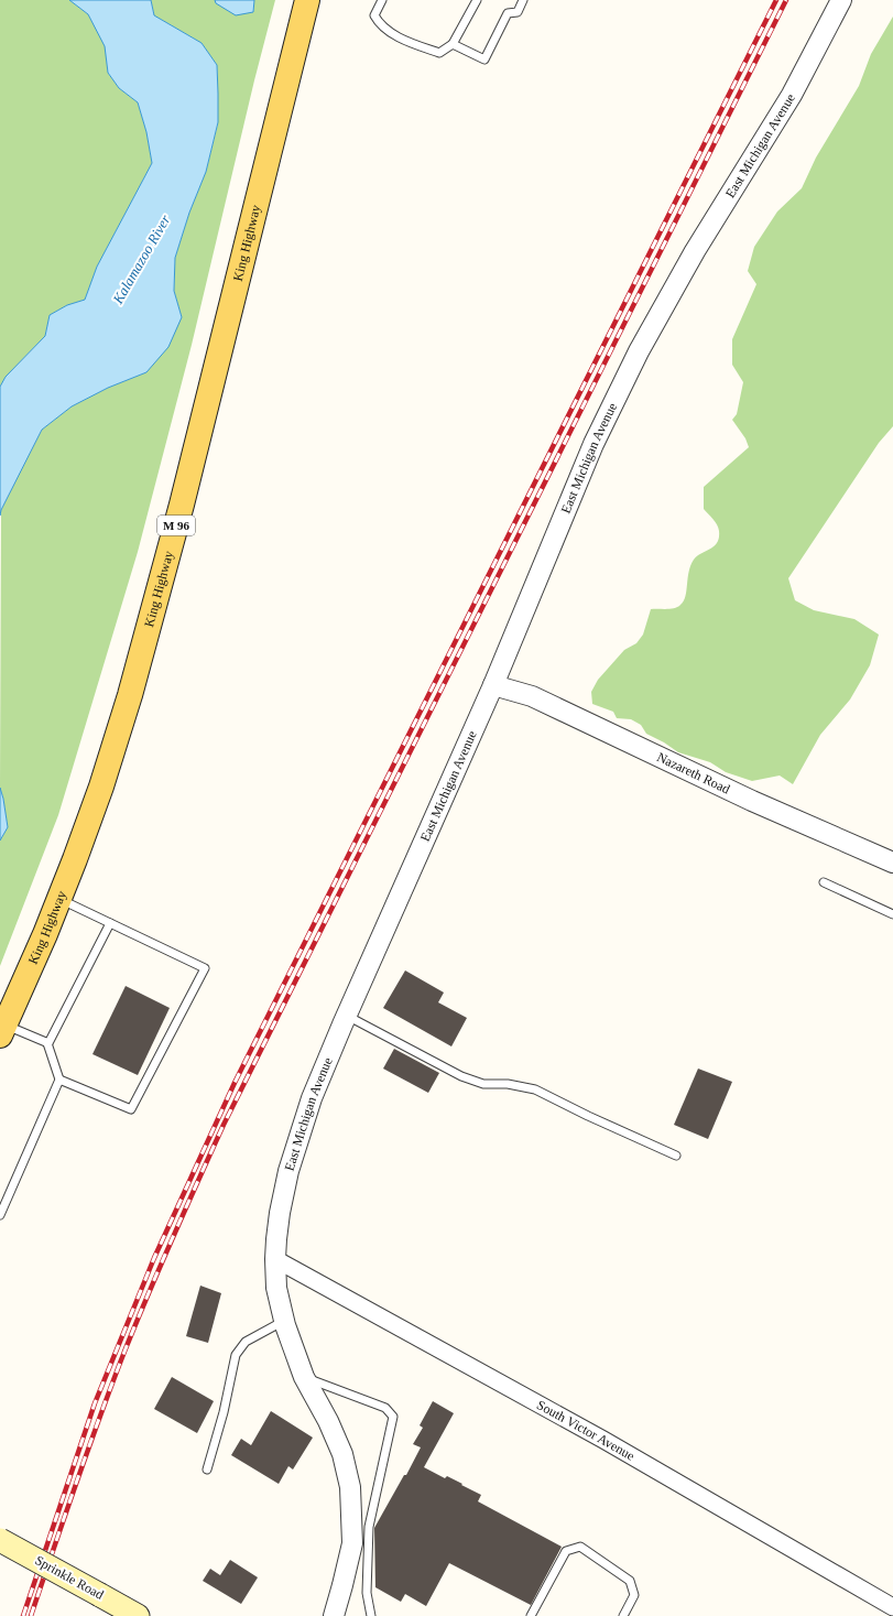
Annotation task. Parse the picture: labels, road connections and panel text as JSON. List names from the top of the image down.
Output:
{
  "streets": {
    "main road": ["King Highway", "M 96", "Sprinkle Road"],
    "street": ["East Michigan Avenue", "Nazareth Road", "South Victor Avenue"]
  },
  "crossings": [
    ["East Michigan Avenue", "Nazareth Road"],
    ["East Michigan Avenue", "South Victor Avenue"]
  ],
  "water": ["Kalamazoo River"]
}
